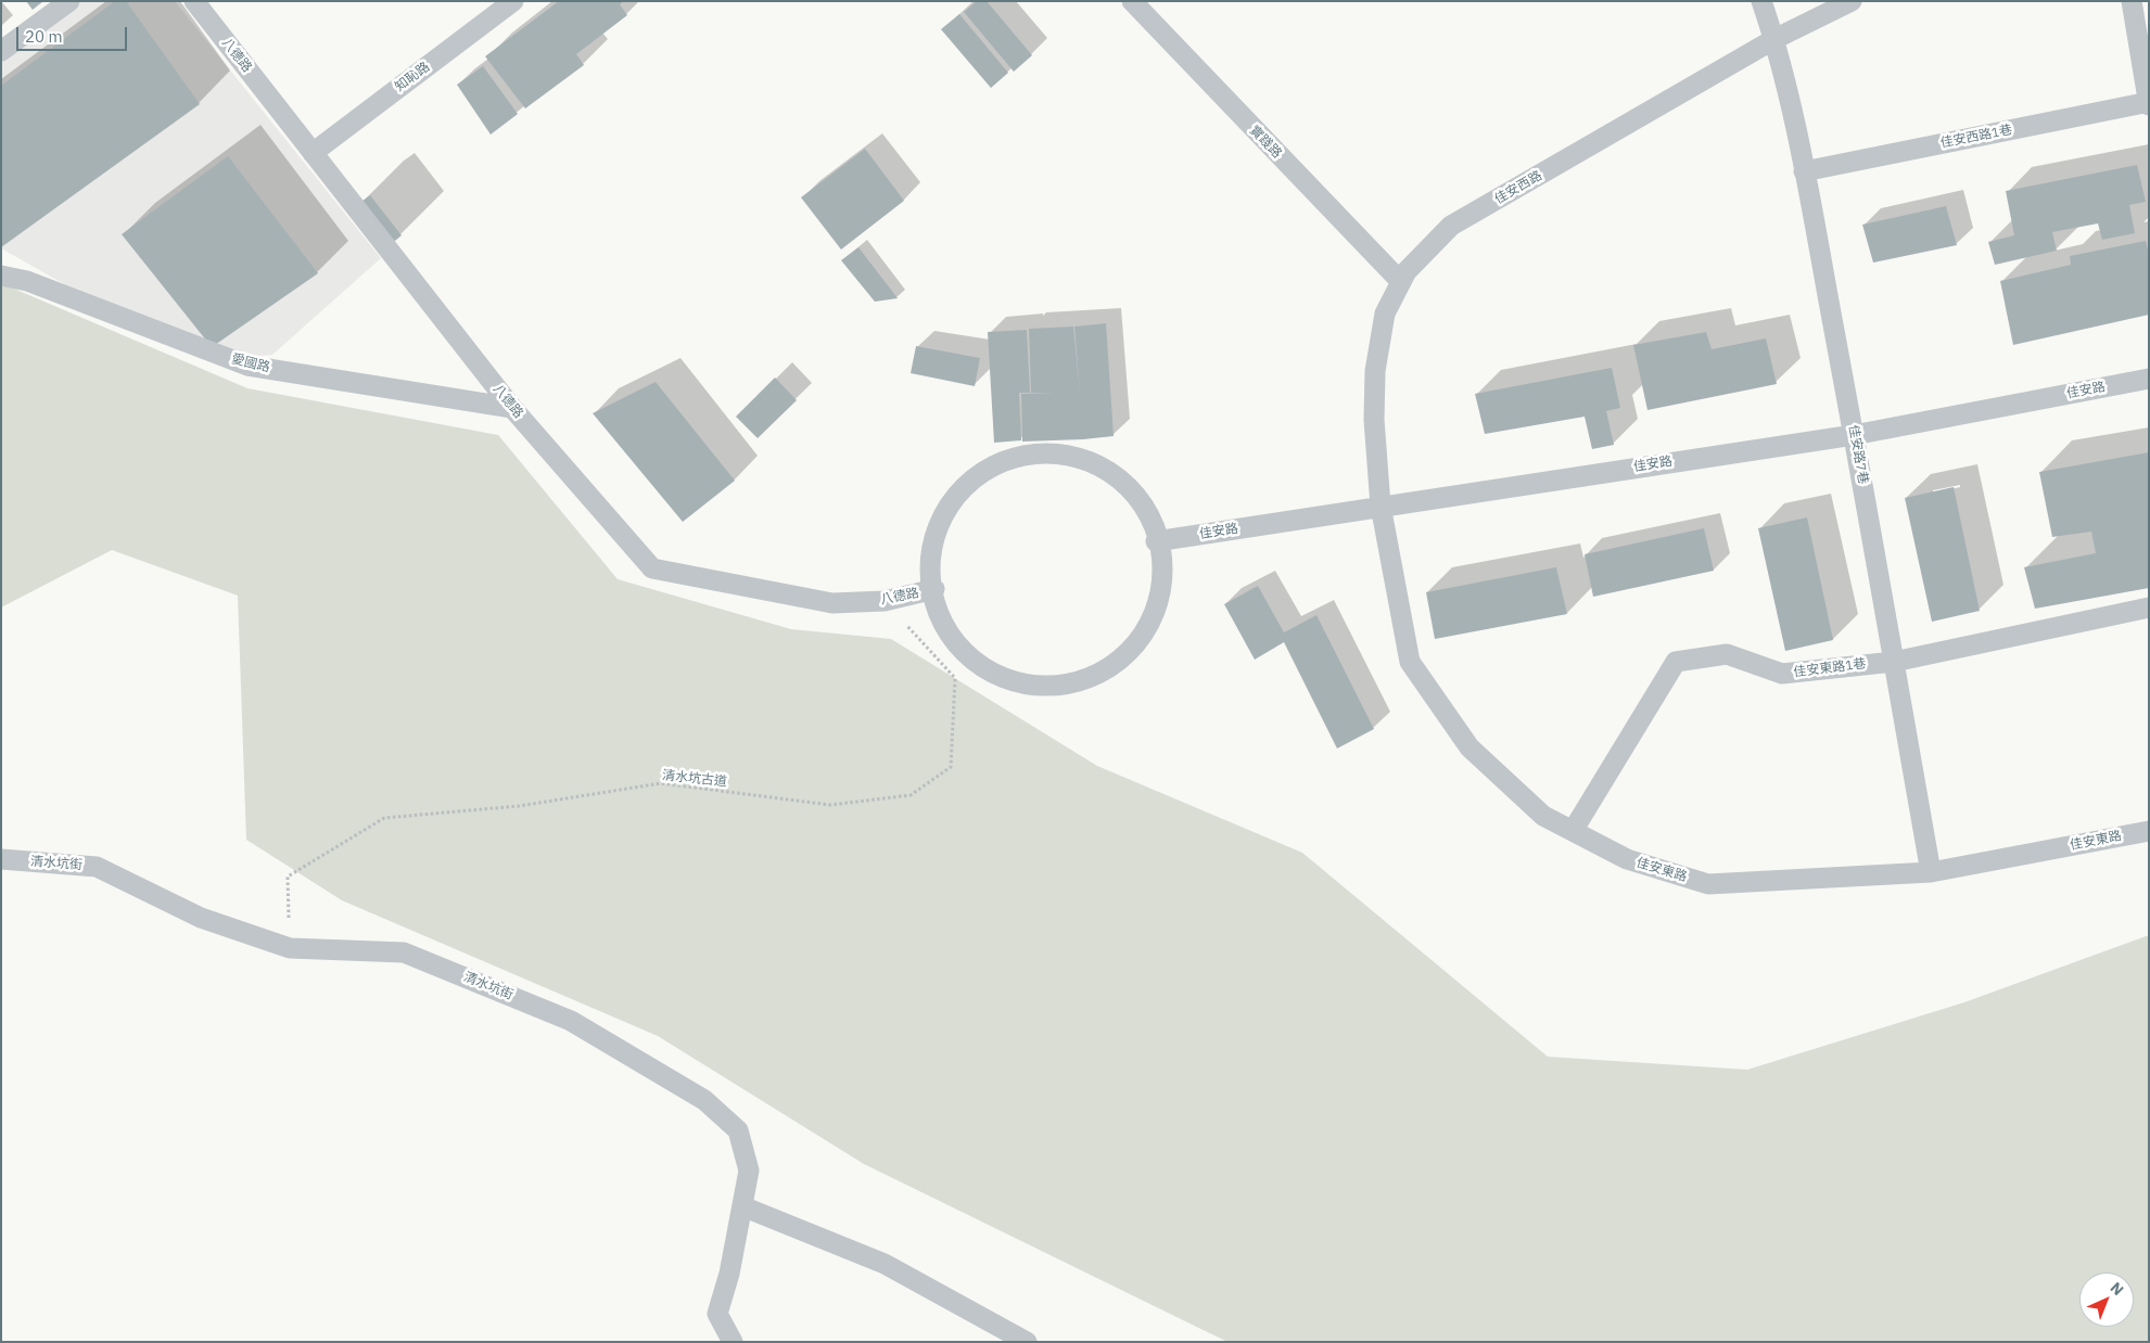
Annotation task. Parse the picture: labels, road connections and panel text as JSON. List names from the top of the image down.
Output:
{
  "streets": {
    "lane": [
      "八德路",
      "知恥路",
      "佳安西路1巷",
      "實踐路",
      "佳安西路",
      "愛國路",
      "佳安路",
      "佳安路7巷",
      "佳安東路1巷",
      "佳安東路",
      "清水坑街"
    ],
    "path": ["清水坑古道"]
  },
  "crossings": [
    ["八德路", "知恥路"],
    ["八德路", "愛國路"],
    ["八德路", "清水坑古道"],
    ["佳安西路1巷", "佳安路7巷"],
    ["實踐路", "佳安西路"],
    ["佳安西路", "佳安路"],
    ["佳安西路", "佳安路7巷"],
    ["佳安西路", "佳安東路"],
    ["佳安路", "佳安路7巷"],
    ["佳安路", "佳安東路"],
    ["佳安路7巷", "佳安東路1巷"],
    ["佳安路7巷", "佳安東路"],
    ["佳安東路1巷", "佳安東路"],
    ["清水坑古道", "清水坑街"]
  ],
  "scale_bar": "20 m",
  "north": "top right"
}
